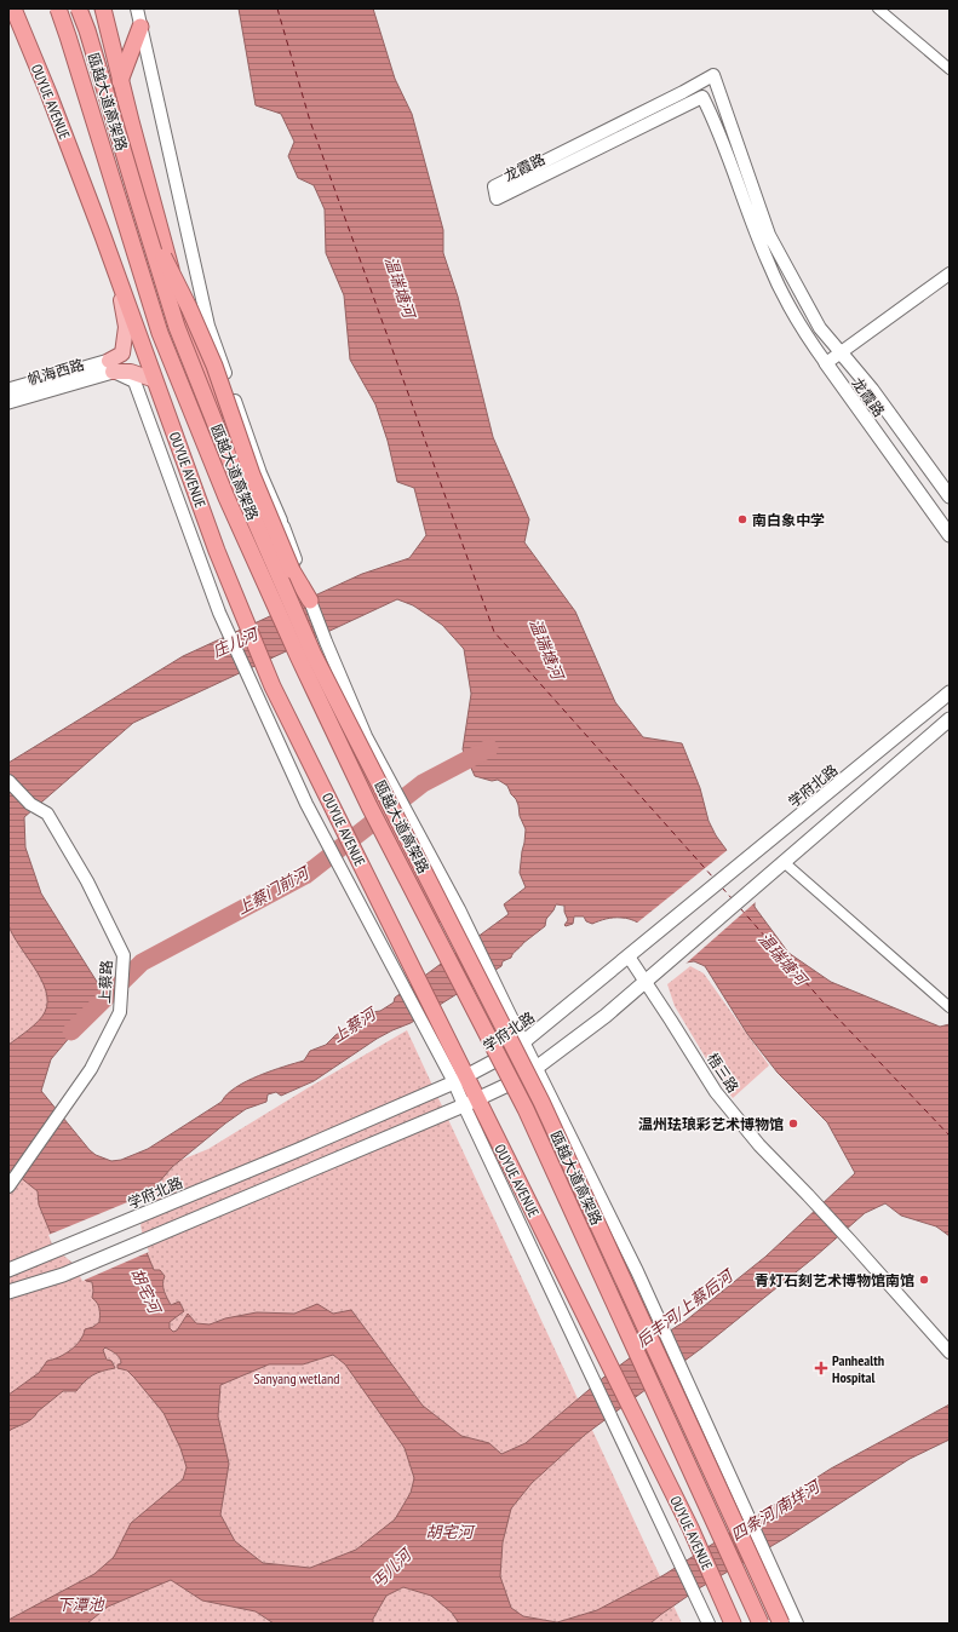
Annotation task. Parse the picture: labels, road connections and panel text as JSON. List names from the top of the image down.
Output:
{
  "streets": {
    "highway": ["OUYUE AVENUE", "瓯越大道高架路"],
    "main road": ["龙霞路", "帆海西路", "学府北路"],
    "street": ["上蔡路", "梧三路"]
  },
  "crossings": [
    ["OUYUE AVENUE", "学府北路"],
    ["学府北路", "梧三路"]
  ],
  "water": [
    "温瑞塘河",
    "庄儿河",
    "上蔡门前河",
    "上蔡河",
    "胡宅河",
    "后丰河/上蔡后河",
    "四条河/南垟河",
    "丐儿河",
    "下潭池"
  ],
  "parks": ["Sanyang wetland"],
  "places": {
    "other": ["南白象中学", "温州珐琅彩艺术博物馆", "青灯石刻艺术博物馆南馆"],
    "health": ["Panhealth Hospital"]
  }
}
